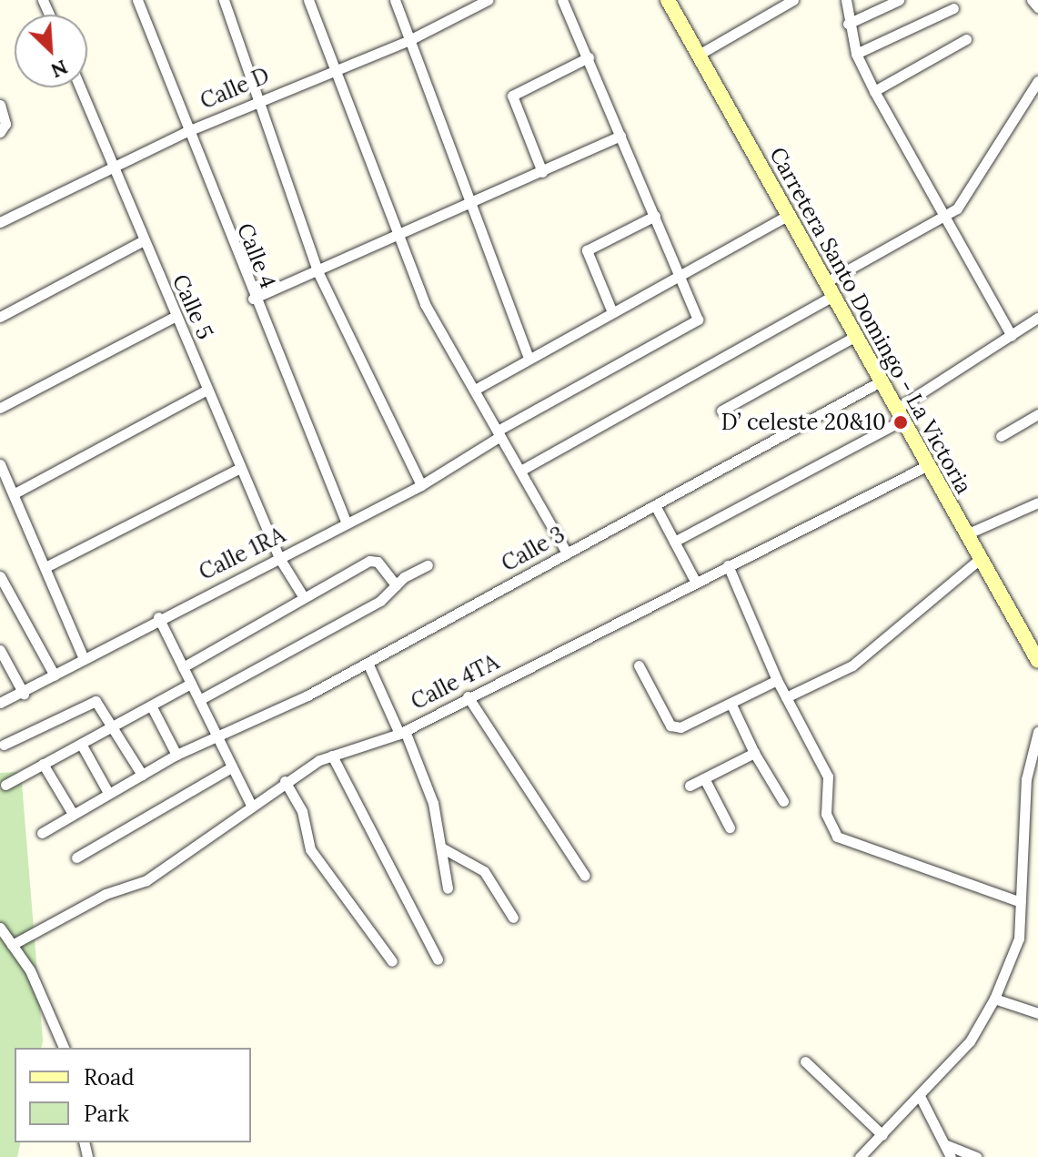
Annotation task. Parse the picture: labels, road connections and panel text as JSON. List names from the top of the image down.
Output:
{
  "streets": {
    "main road": ["Carretera Santo Domingo - La Victoria"],
    "street": [
      "Calle D",
      "Calle 4",
      "Calle 5",
      "Calle 3",
      "Calle 1RA",
      "Calle 4TA"
    ]
  },
  "crossings": [
    ["Calle D", "Calle 4"],
    ["Calle D", "Calle 5"],
    ["Calle 4", "Calle 1RA"],
    ["Calle 5", "Calle 1RA"],
    ["Carretera Santo Domingo - La Victoria", "Calle 3"],
    ["Carretera Santo Domingo - La Victoria", "Calle 4TA"]
  ],
  "places": ["D’ celeste 20&10"],
  "legend": ["Road", "Park"],
  "north": "bottom right"
}
